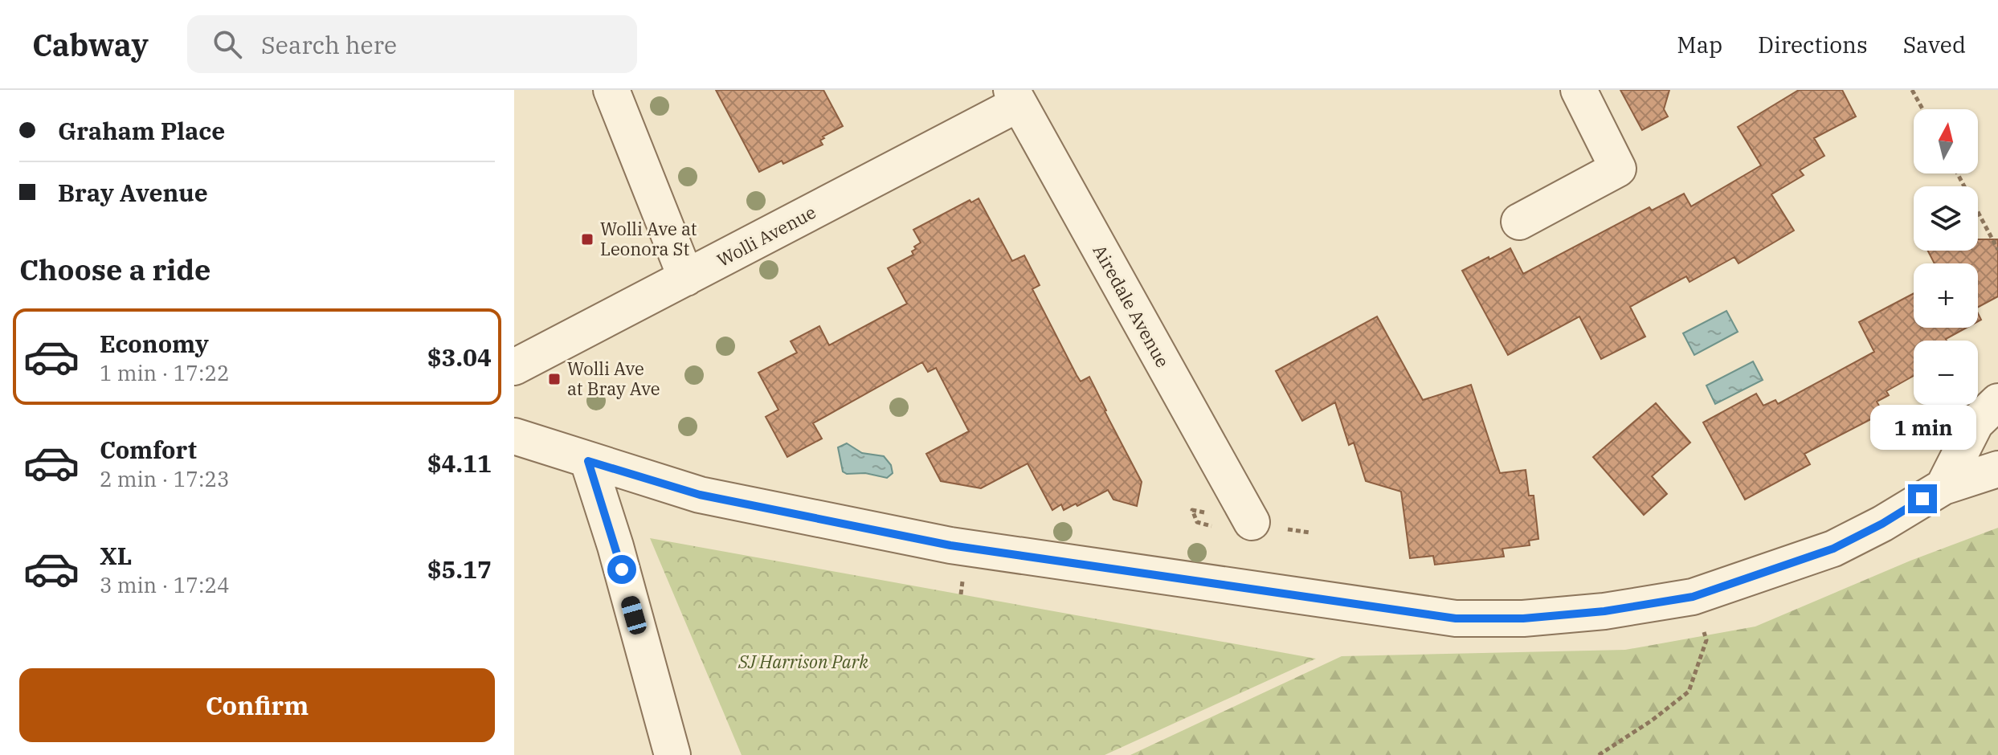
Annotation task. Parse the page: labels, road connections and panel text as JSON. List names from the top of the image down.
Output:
{
  "streets": {
    "street": ["Wolli Avenue", "Airedale Avenue"]
  },
  "crossings": [
    ["Wolli Avenue", "Airedale Avenue"]
  ],
  "parks": ["SJ Harrison Park"],
  "places": {
    "transit": ["Wolli Ave at Leonora St", "Wolli Ave at Bray Ave"]
  },
  "north": "top",
  "page": {
    "header": "Cabway",
    "search": "Search here",
    "nav": ["Map", "Directions", "Saved"],
    "banner": ["Graham Place", "Bray Avenue"],
    "map_buttons": ["+", "−"],
    "heading": "Choose a ride",
    "list": [
      {
        "name": "Economy",
        "note": "1 min · 17:22",
        "value": "$3.04"
      },
      {
        "name": "Comfort",
        "note": "2 min · 17:23",
        "value": "$4.11"
      },
      {
        "name": "XL",
        "note": "3 min · 17:24",
        "value": "$5.17"
      }
    ],
    "bubble": "1 min",
    "buttons": "Confirm"
  }
}
